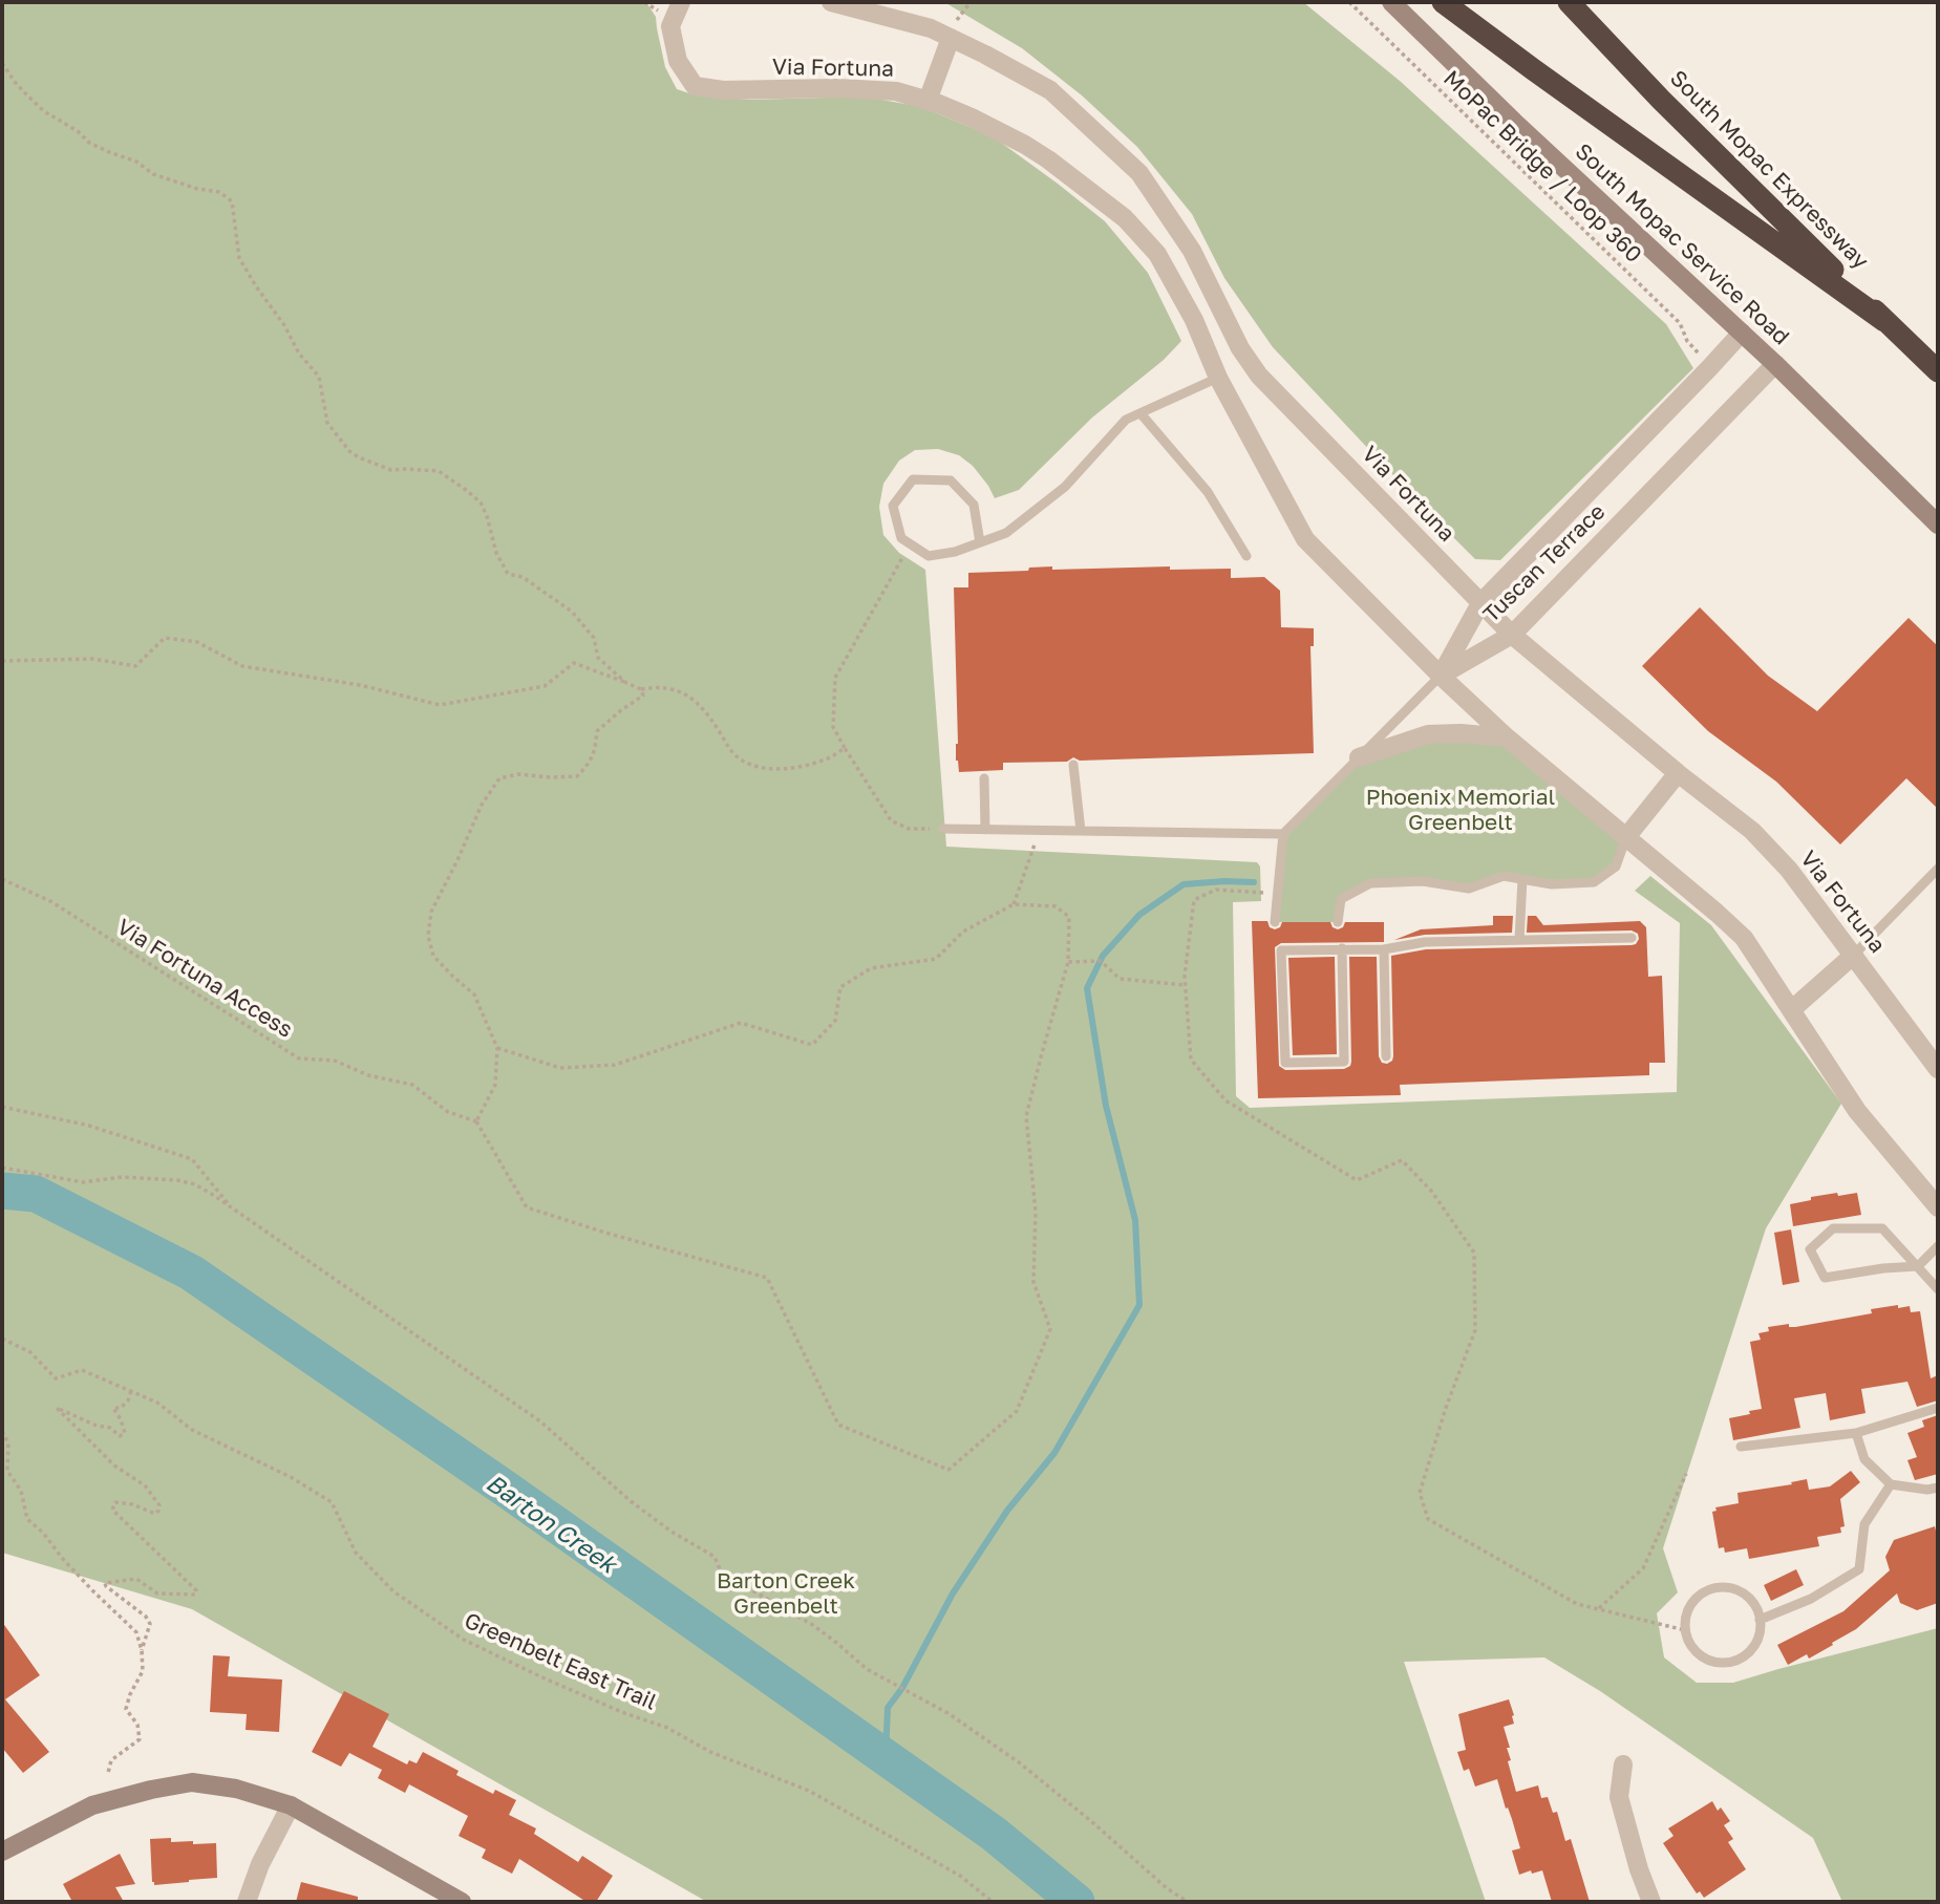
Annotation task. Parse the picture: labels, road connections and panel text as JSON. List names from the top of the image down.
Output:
{
  "streets": {
    "highway": ["South Mopac Expressway"],
    "main road": ["South Mopac Service Road"],
    "street": ["Via Fortuna", "Tuscan Terrace"],
    "path": ["MoPac Bridge / Loop 360", "Via Fortuna Access", "Greenbelt East Trail"]
  },
  "crossings": [
    ["Via Fortuna", "Tuscan Terrace"],
    ["South Mopac Service Road", "Tuscan Terrace"]
  ],
  "water": ["Barton Creek"],
  "parks": ["Phoenix Memorial Greenbelt", "Barton Creek Greenbelt"]
}
